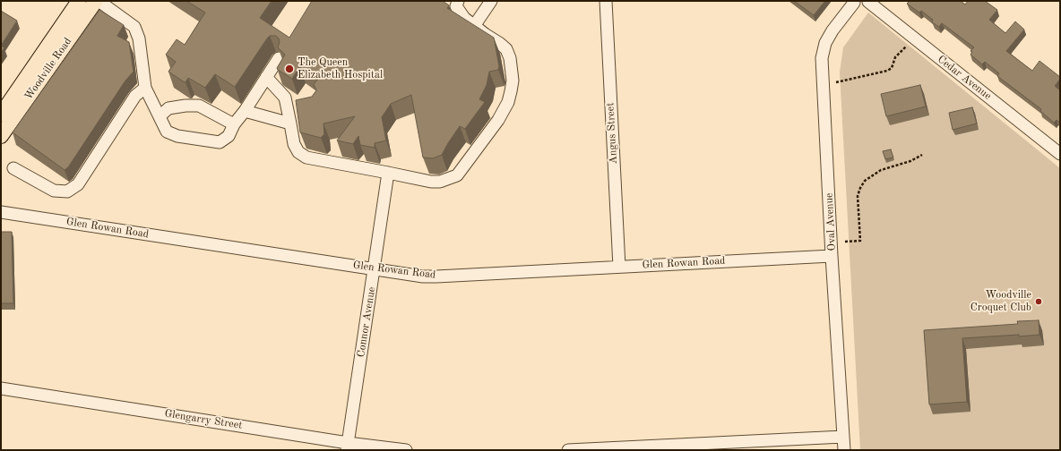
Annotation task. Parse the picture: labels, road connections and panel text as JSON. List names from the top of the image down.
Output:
{
  "streets": {
    "main road": ["Woodville Road"],
    "street": [
      "Cedar Avenue",
      "Angus Street",
      "Oval Avenue",
      "Glen Rowan Road",
      "Connor Avenue",
      "Glengarry Street"
    ]
  },
  "crossings": [
    ["Angus Street", "Glen Rowan Road"],
    ["Oval Avenue", "Glen Rowan Road"],
    ["Glen Rowan Road", "Connor Avenue"],
    ["Connor Avenue", "Glengarry Street"]
  ],
  "places": ["The Queen Elizabeth Hospital", "Woodville Croquet Club"]
}
